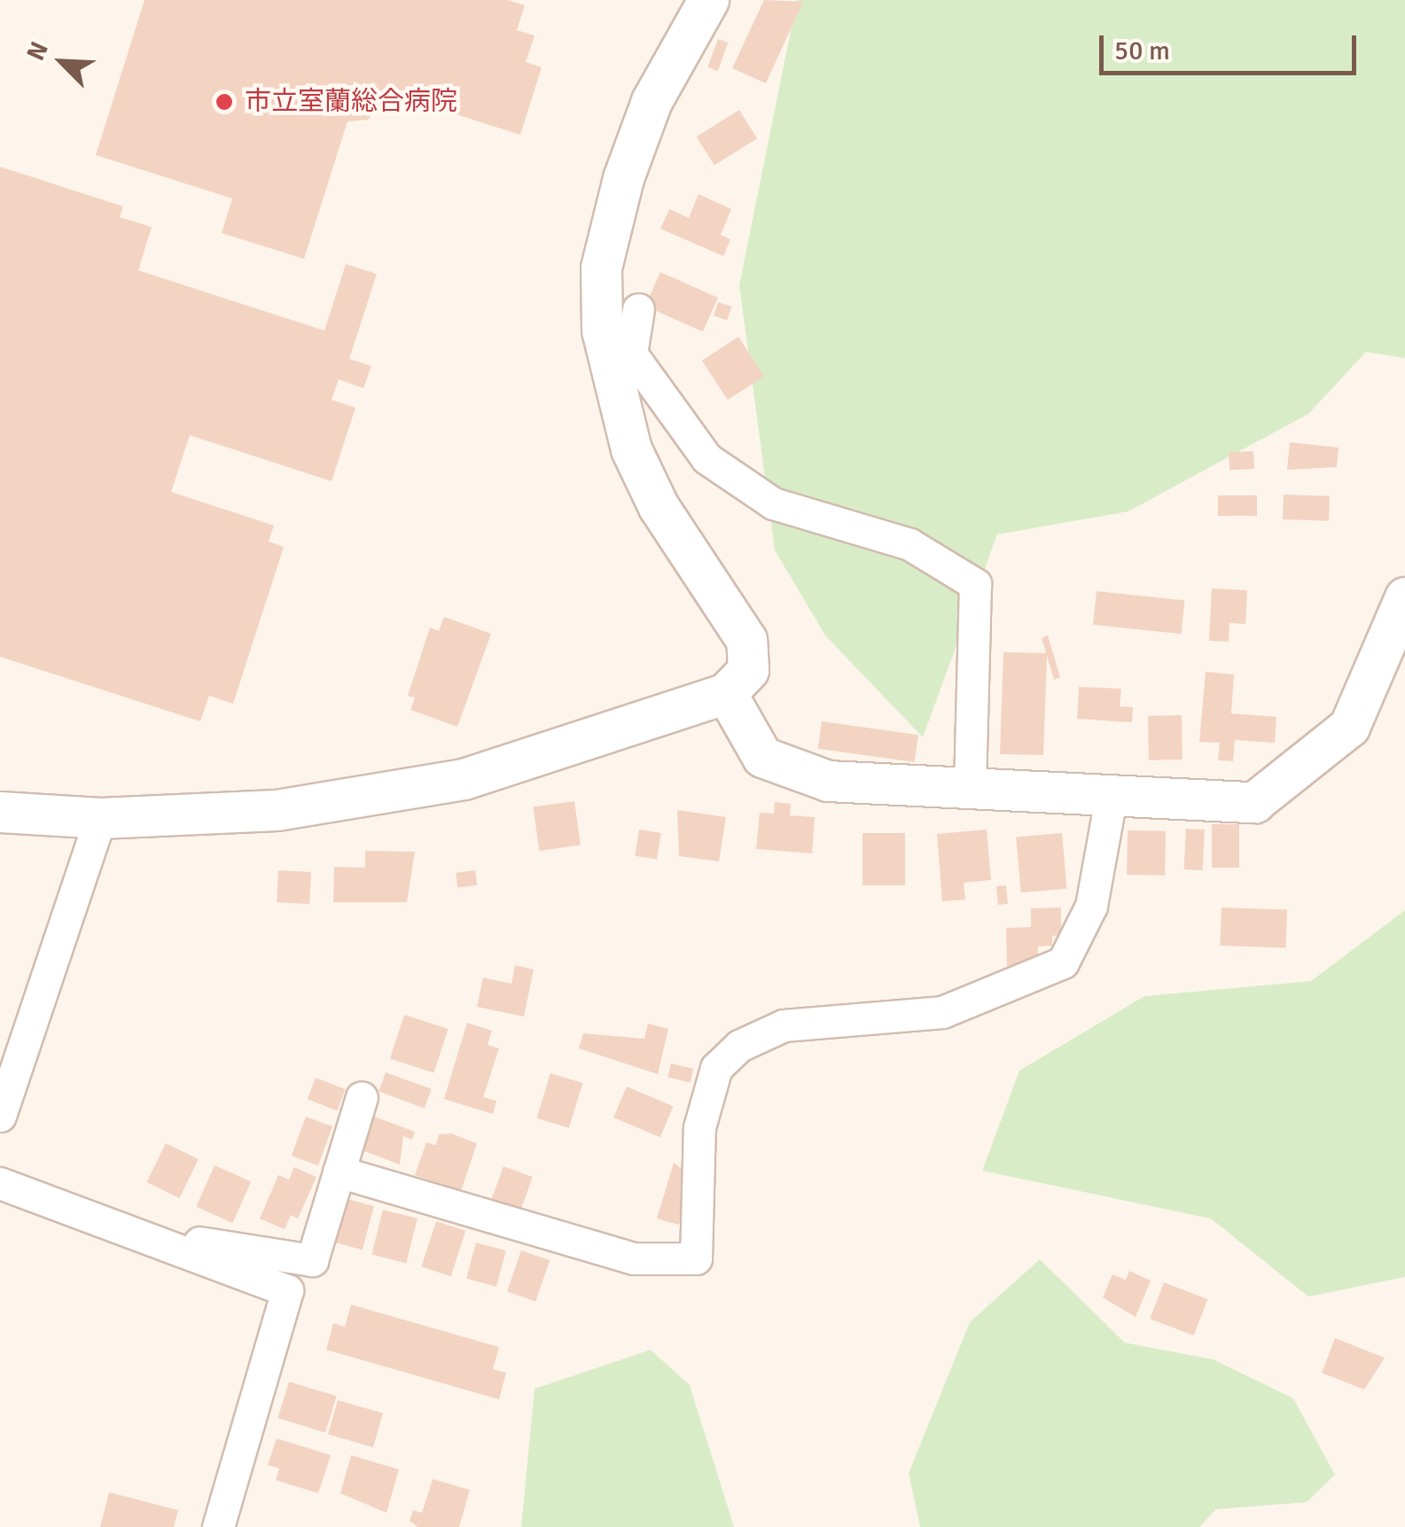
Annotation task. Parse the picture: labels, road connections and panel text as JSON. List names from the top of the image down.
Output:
{
  "places": ["市立室蘭総合病院"],
  "scale_bar": "50 m",
  "north": "top left"
}
